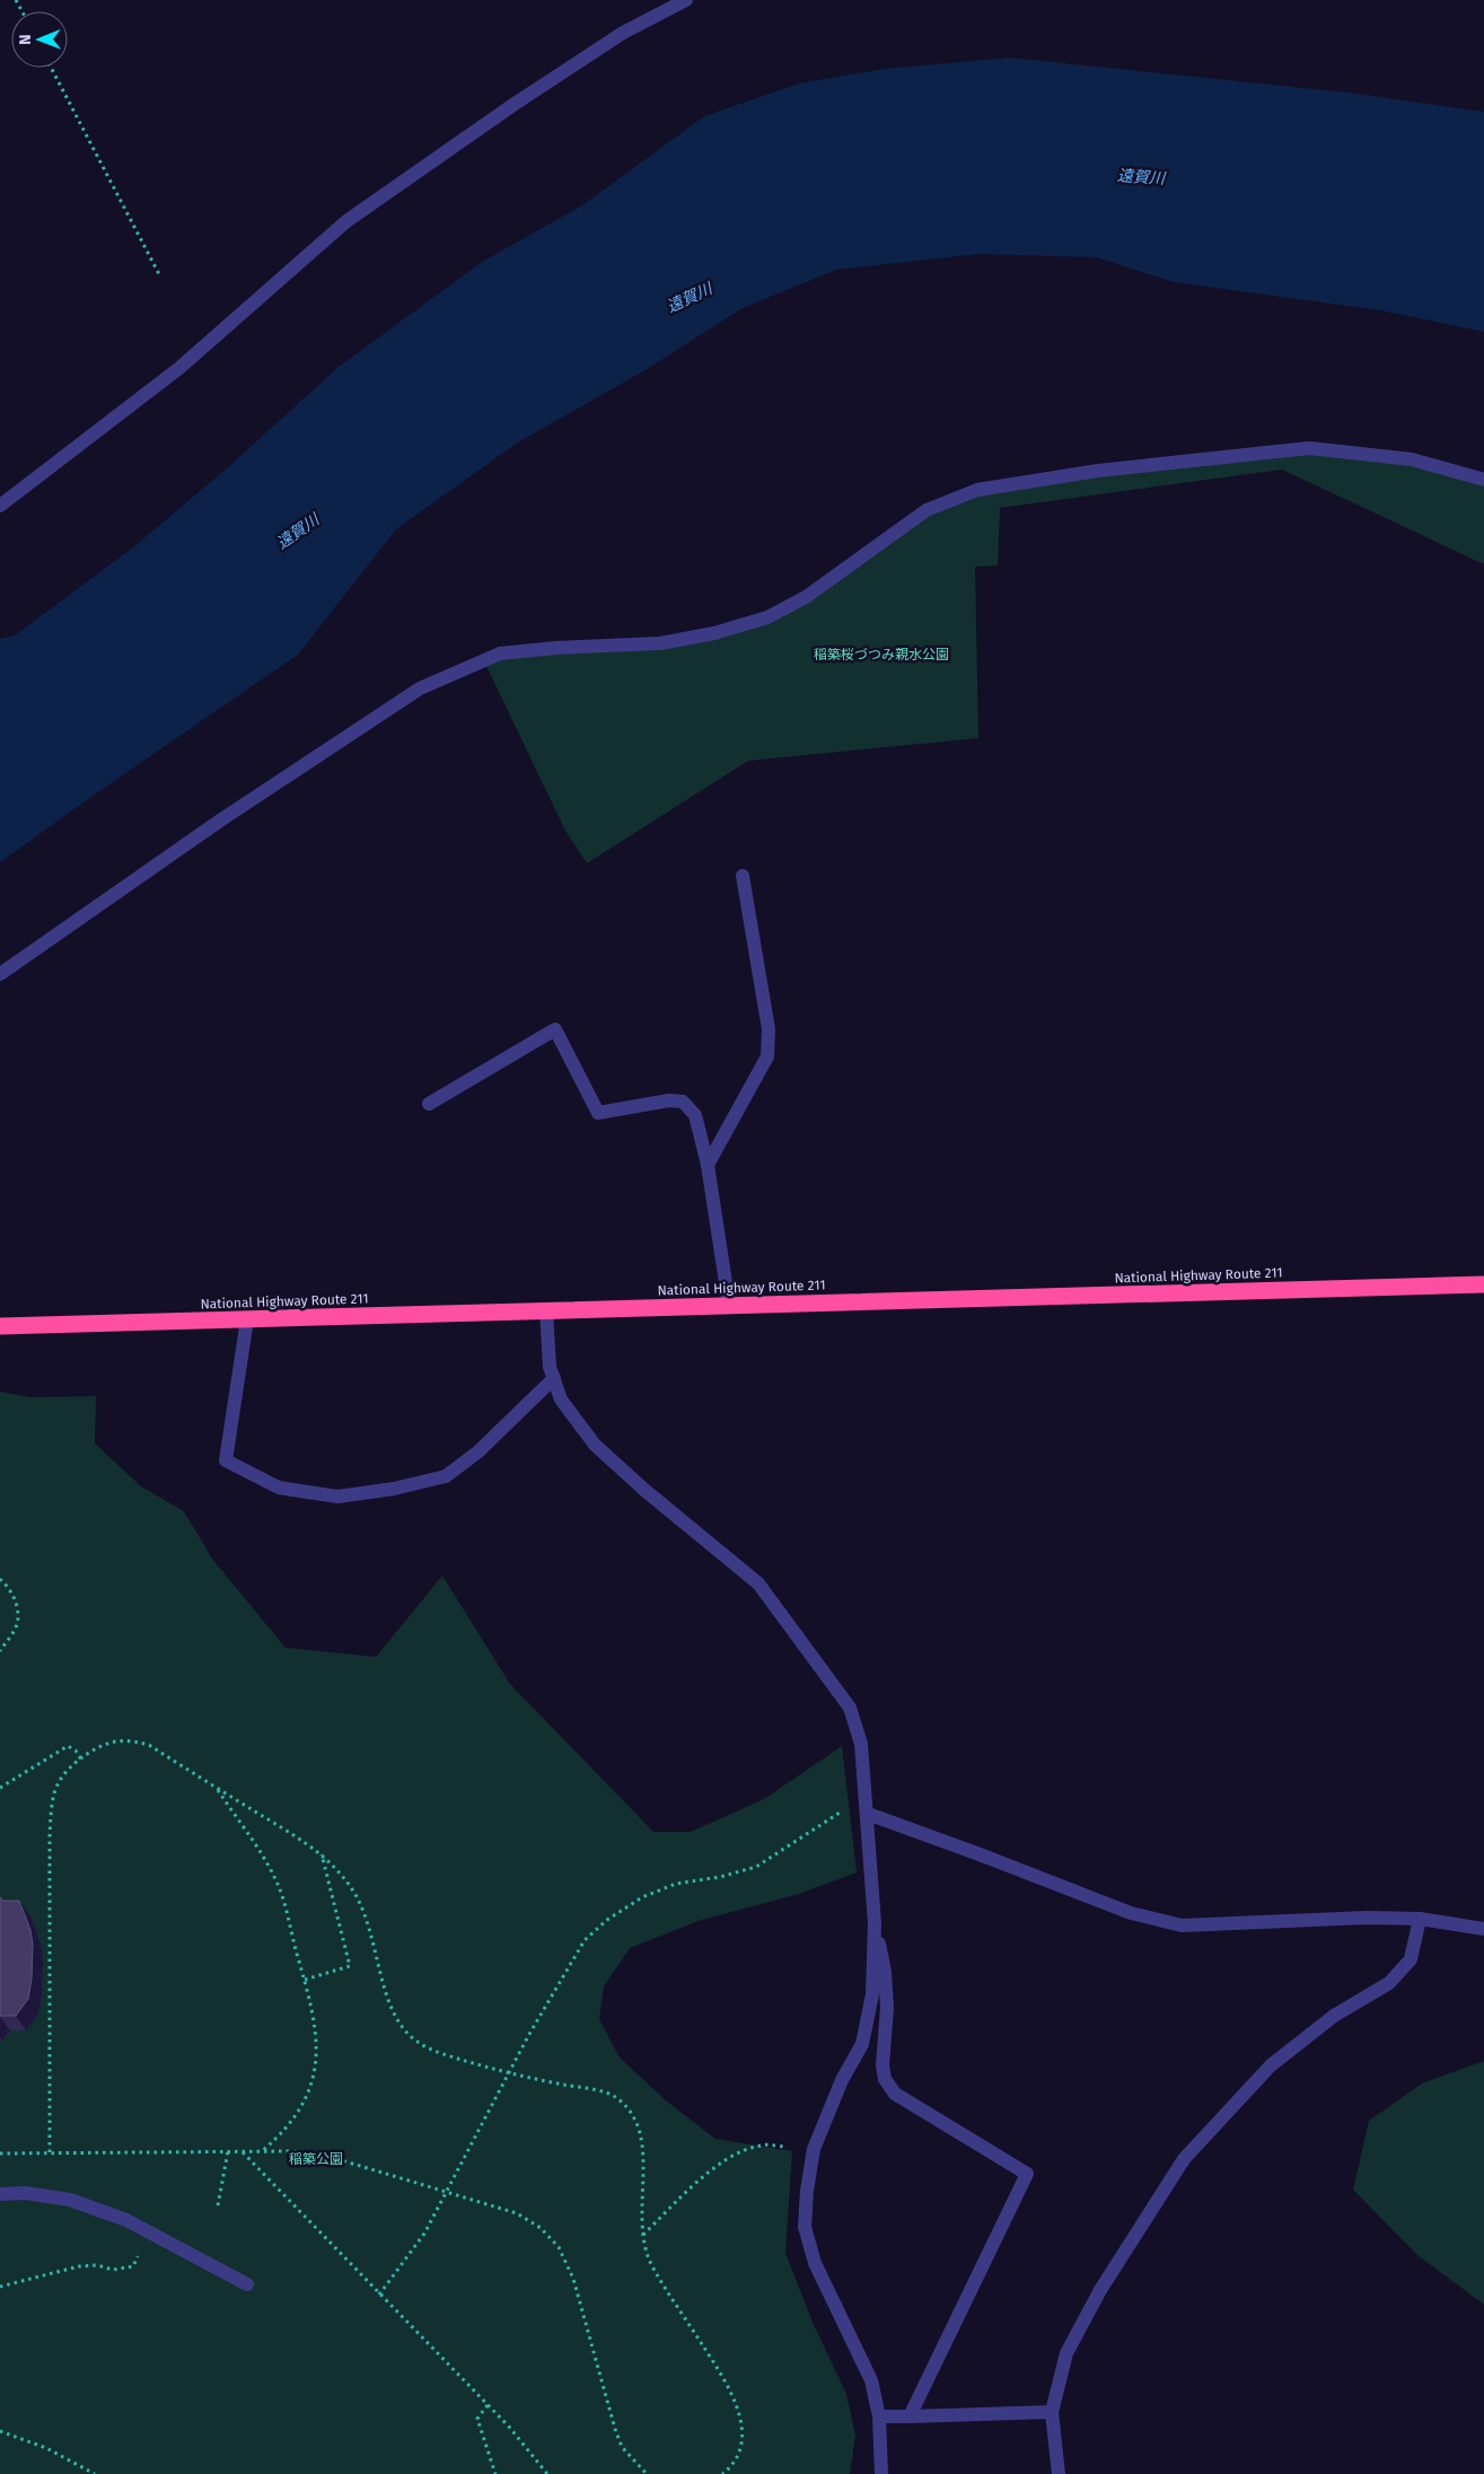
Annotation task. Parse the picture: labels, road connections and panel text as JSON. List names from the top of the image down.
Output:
{
  "streets": {
    "highway": ["National Highway Route 211"]
  },
  "water": ["遠賀川"],
  "parks": ["稲築桜づつみ親水公園", "稲築公園"],
  "north": "left"
}
